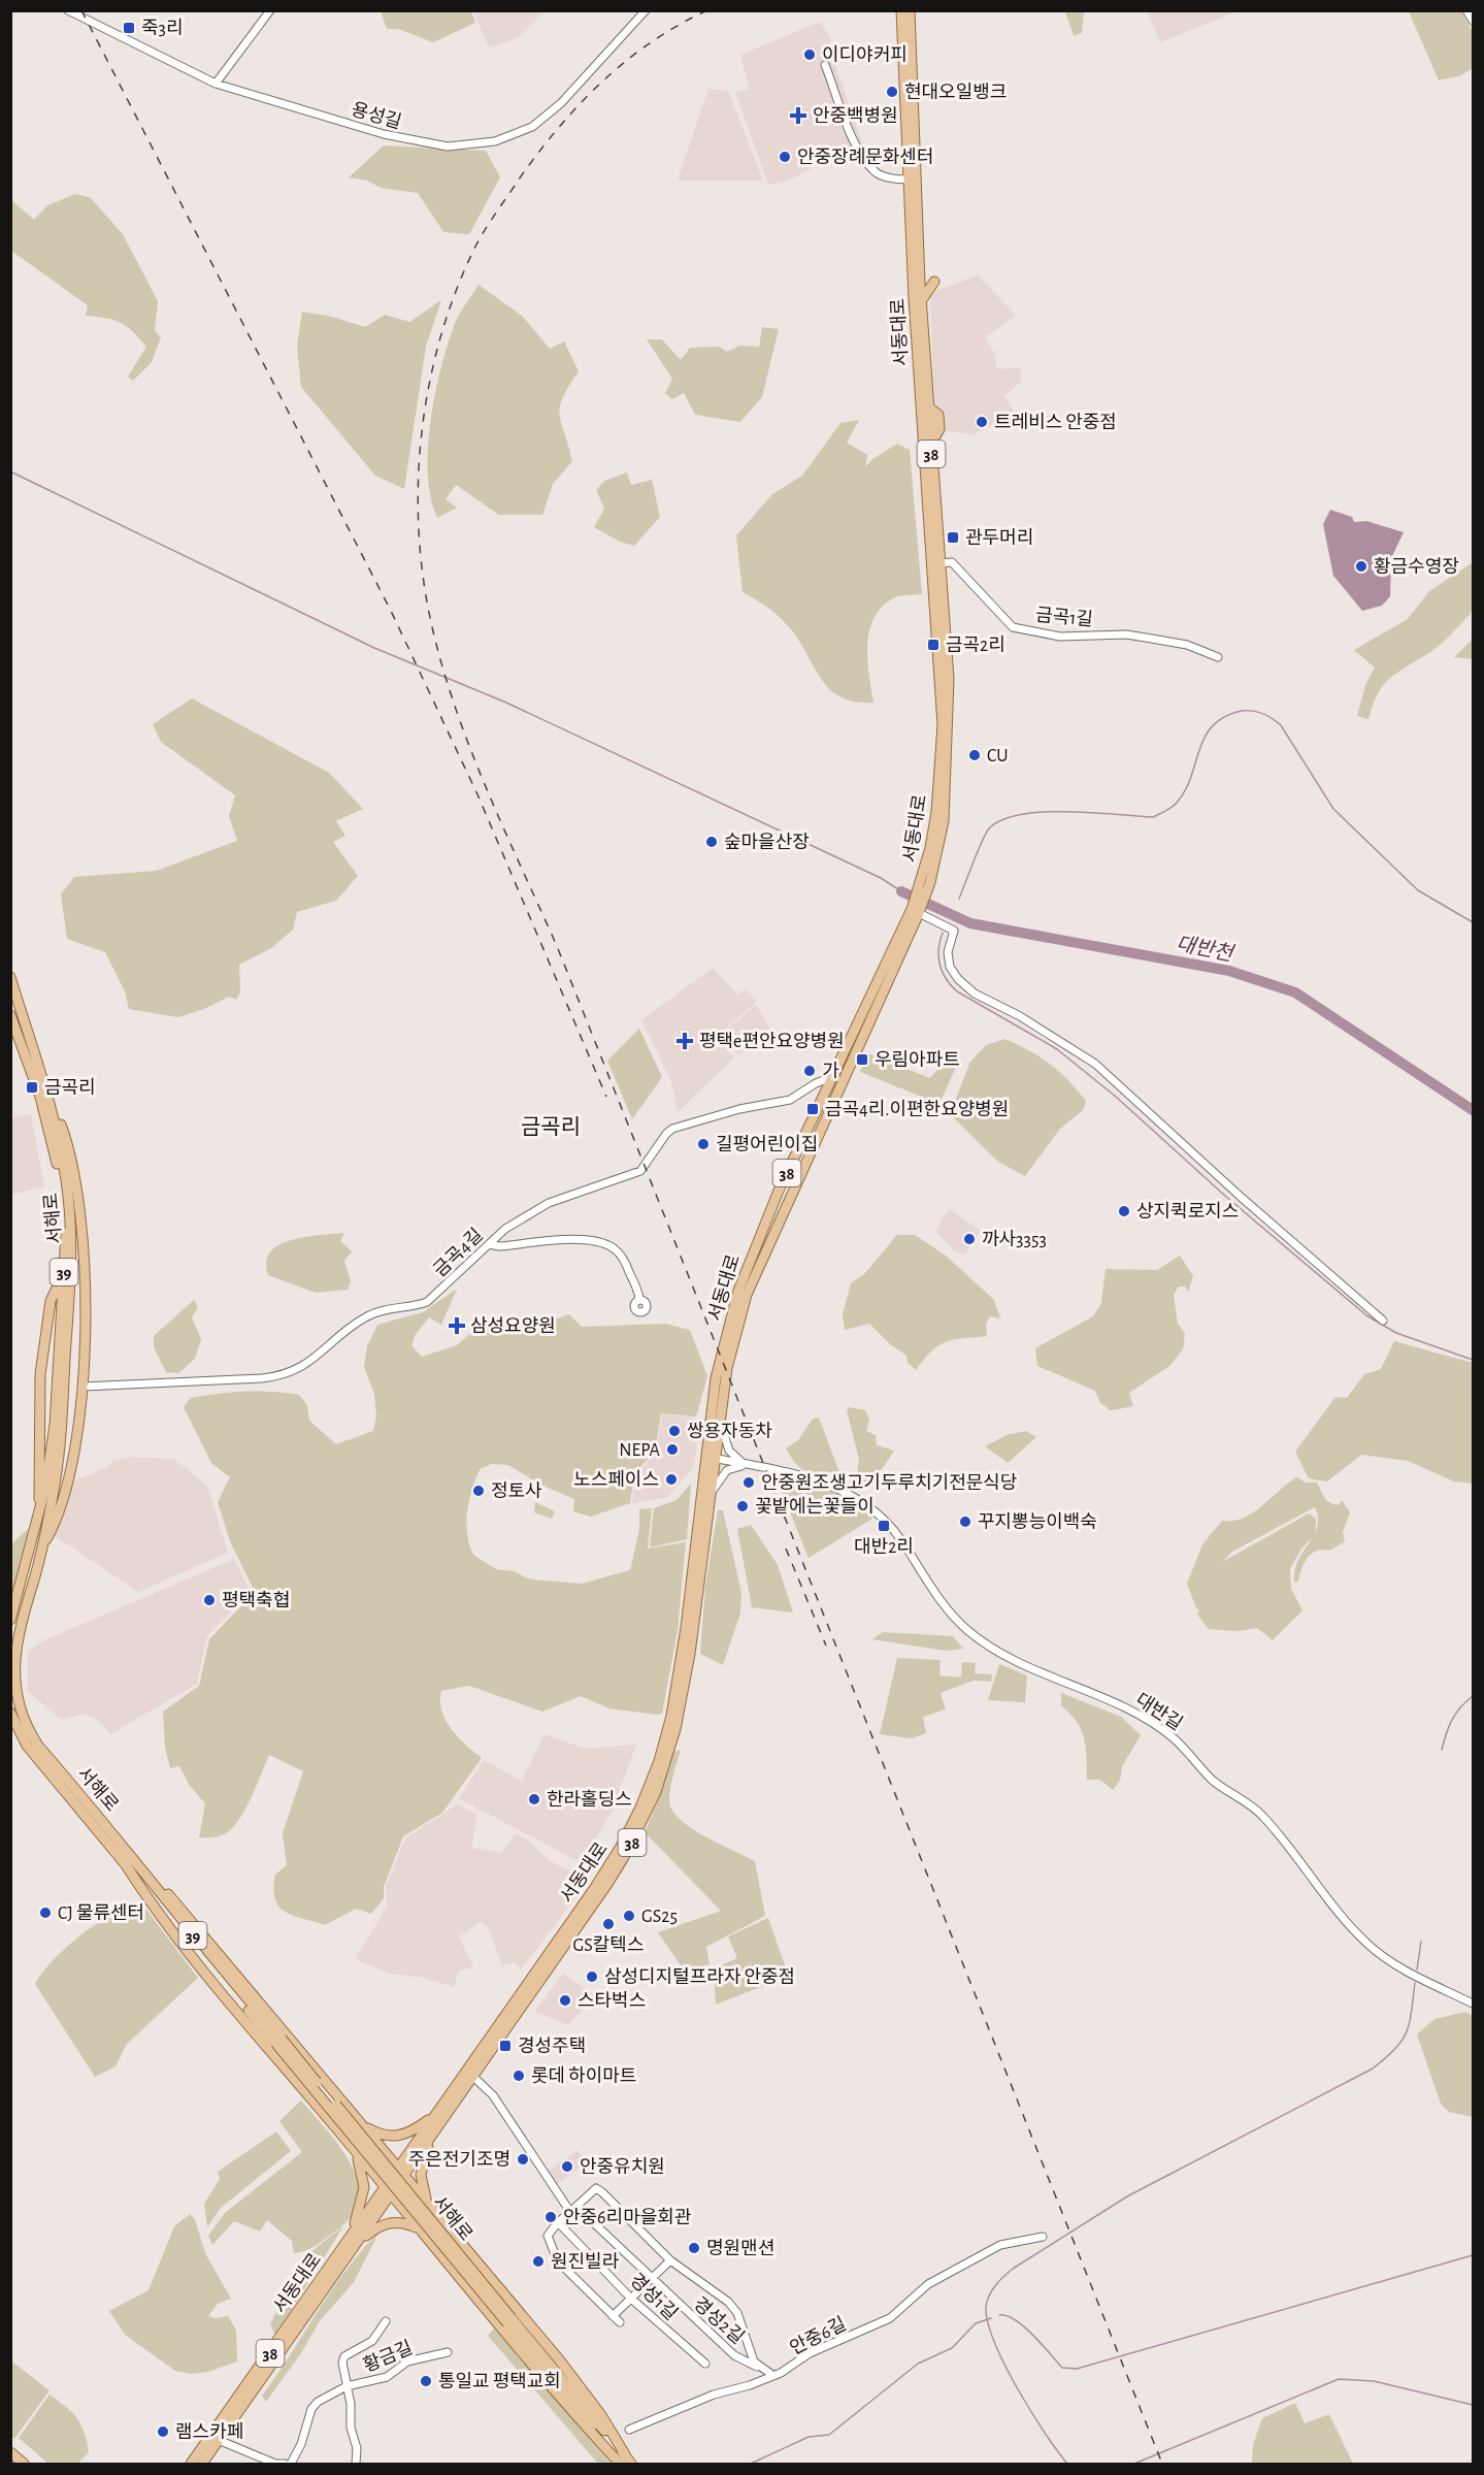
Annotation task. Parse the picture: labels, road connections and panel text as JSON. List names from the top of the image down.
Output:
{
  "streets": {
    "main road": [
      "서동대로",
      "38",
      "서해로",
      "39"
    ],
    "street": [
      "용성길",
      "금곡1길",
      "금곡4길",
      "대반길",
      "경성1길",
      "경성2길",
      "안중6길",
      "황금길"
    ]
  },
  "crossings": [
    ["서동대로", "금곡1길"],
    ["서동대로", "금곡4길"],
    ["서동대로", "대반길"],
    ["경성2길", "안중6길"]
  ],
  "districts": ["금곡리"],
  "water": ["대반천"],
  "places": {
    "transit": [
      "죽3리",
      "관두머리",
      "금곡2리",
      "우림아파트",
      "금곡리",
      "금곡4리.이편한요양병원",
      "대반2리",
      "경성주택"
    ],
    "other": [
      "이디야커피",
      "현대오일뱅크",
      "안중장례문화센터",
      "트레비스 안중점",
      "황금수영장",
      "CU",
      "숲마을산장",
      "가",
      "길평어린이집",
      "상지퀵로지스",
      "까사3353",
      "쌍용자동차",
      "NEPA",
      "노스페이스",
      "안중원조생고기두루치기전문식당",
      "정토사",
      "꽃밭에는꽃들이",
      "꾸지뽕능이백숙",
      "평택축협",
      "한라홀딩스",
      "CJ 물류센터",
      "GS25",
      "GS칼텍스",
      "삼성디지털프라자 안중점",
      "스타벅스",
      "롯데 하이마트",
      "주은전기조명",
      "안중유치원",
      "안중6리마을회관",
      "명원맨션",
      "원진빌라",
      "통일교 평택교회",
      "램스카페"
    ],
    "health": ["안중백병원", "평택e편안요양병원", "삼성요양원"]
  }
}
